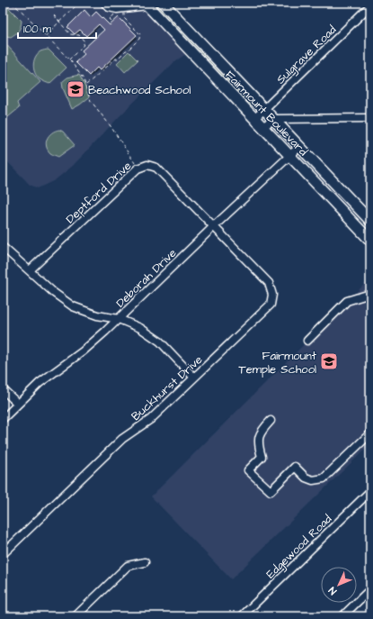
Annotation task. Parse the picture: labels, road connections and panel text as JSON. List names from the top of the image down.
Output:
{
  "streets": {
    "main road": ["Fairmount Boulevard"],
    "street": [
      "Sulgrave Road",
      "Deptford Drive",
      "Deborah Drive",
      "Buckhurst Drive",
      "Edgewood Road"
    ]
  },
  "crossings": [
    ["Sulgrave Road", "Fairmount Boulevard"],
    ["Fairmount Boulevard", "Deborah Drive"],
    ["Deptford Drive", "Deborah Drive"],
    ["Deptford Drive", "Buckhurst Drive"],
    ["Deborah Drive", "Buckhurst Drive"]
  ],
  "places": {
    "school or university": ["Beachwood School", "Fairmount Temple School"]
  },
  "scale_bar": "100 m",
  "north": "bottom left"
}
